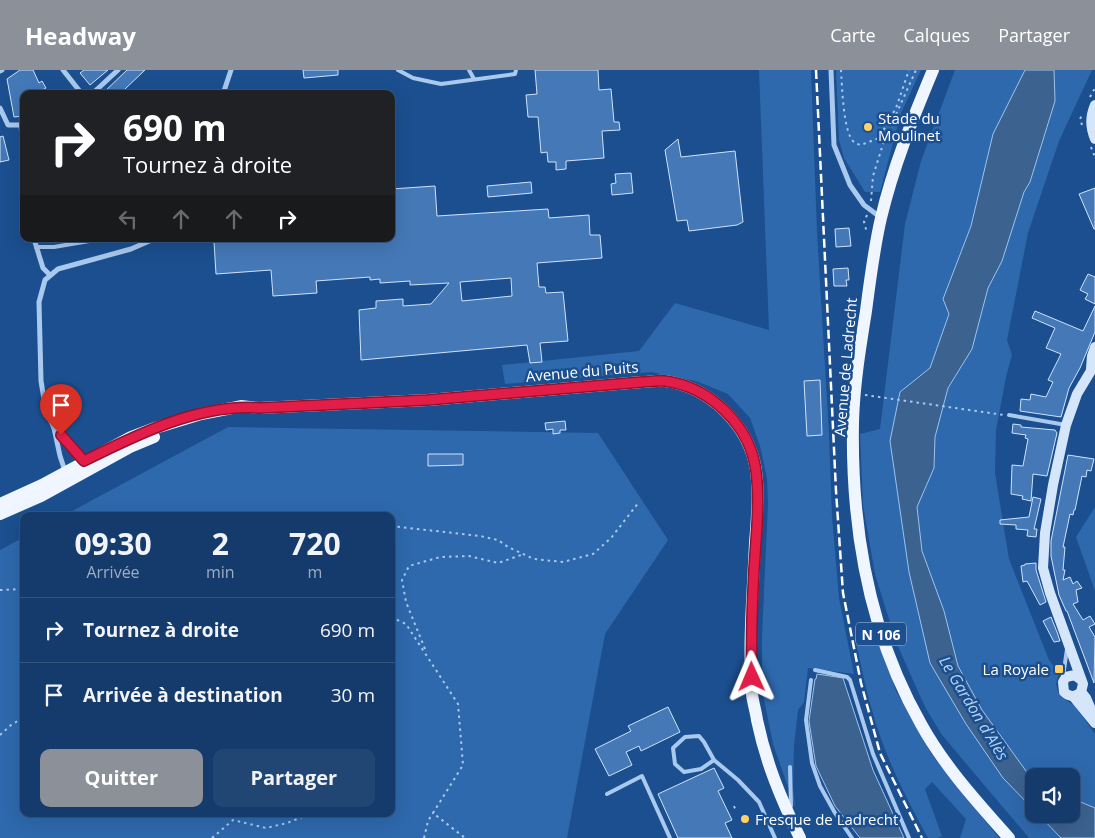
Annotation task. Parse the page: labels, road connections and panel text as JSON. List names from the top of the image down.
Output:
{
  "streets": {
    "main road": ["Avenue de Ladrecht", "Avenue du Puits", "N 106"]
  },
  "crossings": [
    ["Avenue de Ladrecht", "N 106"]
  ],
  "water": ["Le Gardon d'Alès"],
  "places": {
    "other": ["Stade du Moulinet", "Fresque de Ladrecht"],
    "transit": ["La Royale"]
  },
  "page": {
    "header": "Headway",
    "nav": ["Carte", "Calques", "Partager"],
    "turn": ["690 m", "Tournez à droite"],
    "eta": [
      "09:30",
      "Arrivée",
      "2",
      "min",
      "720",
      "m"
    ],
    "list": [
      {
        "name": "Tournez à droite",
        "value": "690 m"
      },
      {
        "name": "Arrivée à destination",
        "value": "30 m"
      }
    ],
    "buttons": ["Quitter", "Partager"]
  }
}
